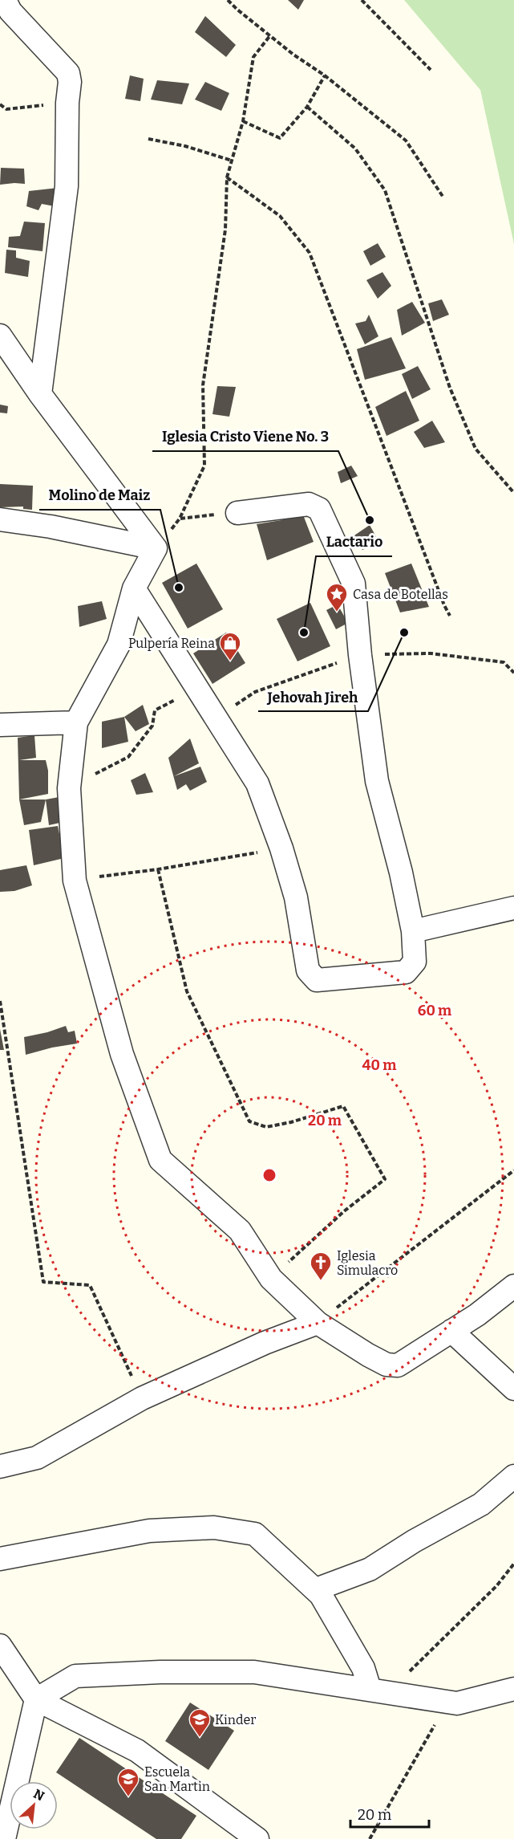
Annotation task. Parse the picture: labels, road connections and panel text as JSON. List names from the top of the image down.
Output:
{
  "places": {
    "other": [
      "Iglesia Cristo Viene No. 3",
      "Molino de Maiz",
      "Lactario",
      "Jehovah Jireh"
    ],
    "place": ["Casa de Botellas"],
    "shop": ["Pulpería Reina"],
    "church": ["Iglesia Simulacro"],
    "school or university": ["Kinder", "Escuela San Martin"]
  },
  "scale_bar": "20 m",
  "north": "top right",
  "rings": ["60 m", "40 m", "20 m"]
}
